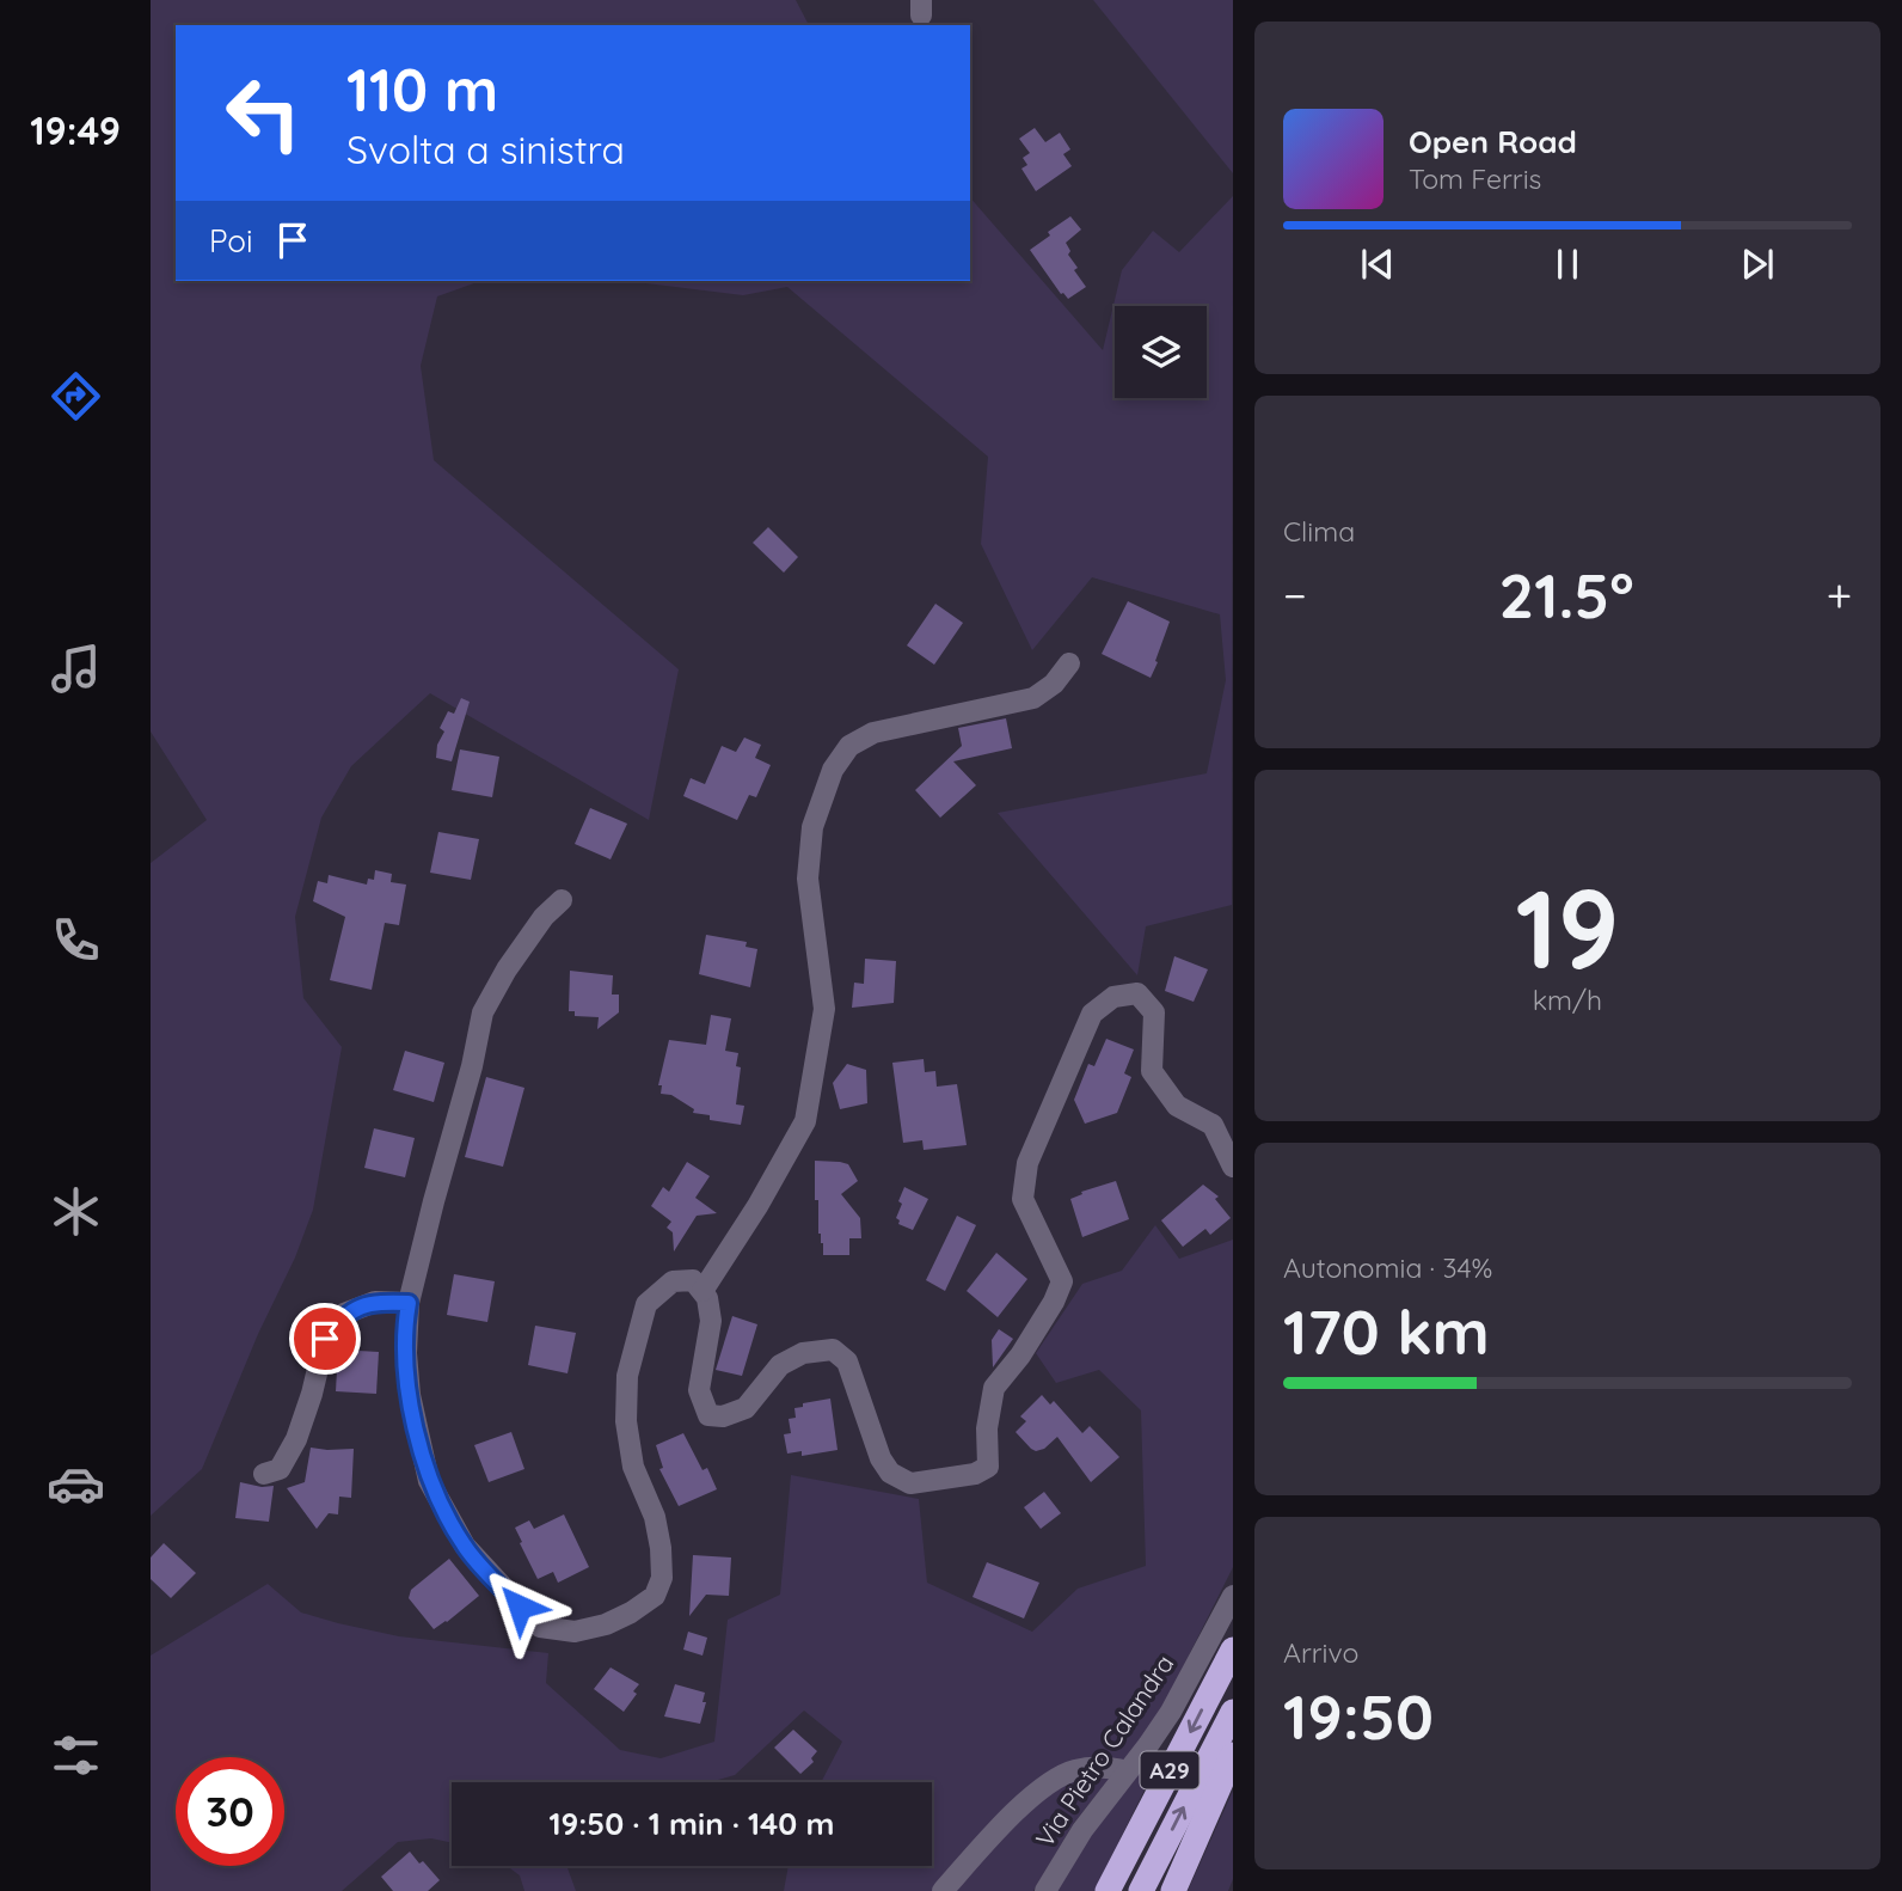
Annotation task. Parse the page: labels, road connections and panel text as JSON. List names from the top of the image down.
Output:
{
  "streets": {
    "highway": ["A29"],
    "street": ["Via Pietro Calandra"]
  },
  "page": {
    "tabs": "19:49",
    "turn": ["110 m", "Svolta a sinistra"],
    "song": ["Open Road", "Tom Ferris"],
    "then": "Poi",
    "tile": [
      "Clima",
      ["19", "km/h"],
      ["Autonomia · 34%", "170 km"],
      ["Arrivo", "19:50"]
    ],
    "heat": ["−", "21.5°", "+"],
    "limit": "30",
    "trip": "19:50 · 1 min · 140 m"
  }
}
